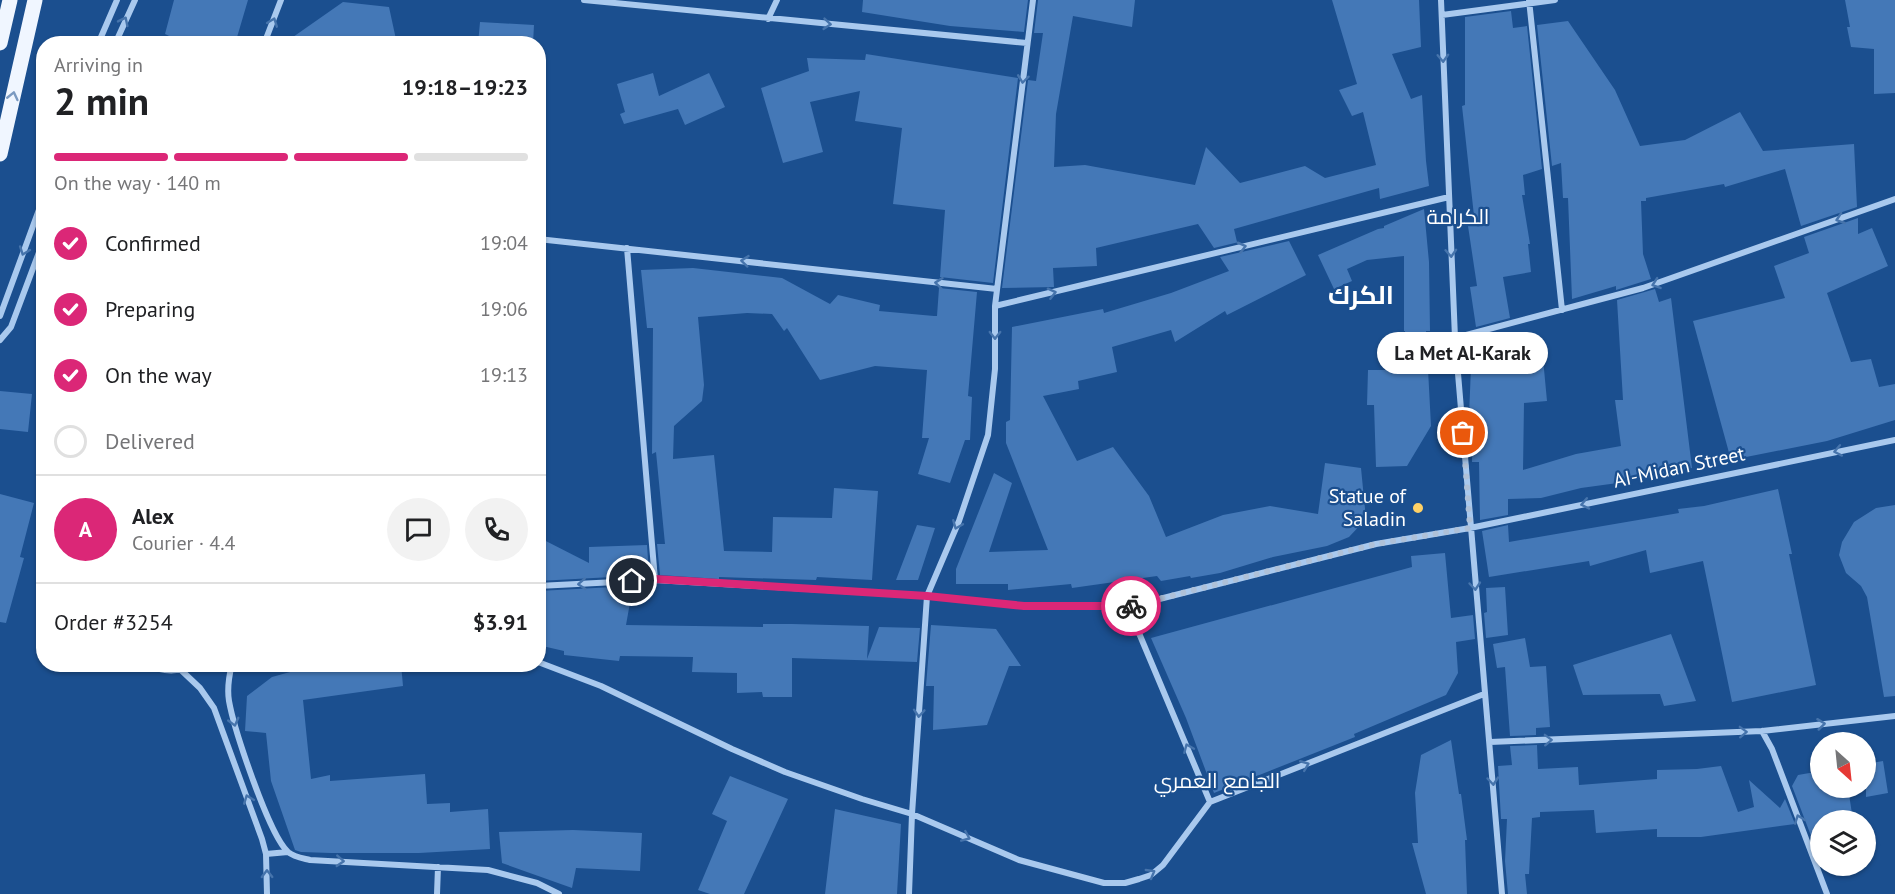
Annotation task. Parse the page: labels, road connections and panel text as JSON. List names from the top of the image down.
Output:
{
  "streets": {
    "street": ["AI-Midan Street"]
  },
  "one_way": ["AI-Midan Street"],
  "districts": ["الكرامة", "الكرك", "الجامع العمري"],
  "places": ["La Met Al-Karak", "Statue of Saladin"],
  "north": "bottom right",
  "page": {
    "heading": ["2 min", "Arriving in", "19:18–19:23"],
    "panel": [
      "Alex",
      "Courier · 4.4",
      "Order #3254",
      "$3.91"
    ],
    "bar": "On the way · 140 m",
    "list": [
      ["Confirmed", "19:04"],
      ["Preparing", "19:06"],
      ["On the way", "19:13"],
      "Delivered"
    ],
    "bubble": "La Met Al-Karak",
    "round": "A"
  }
}
